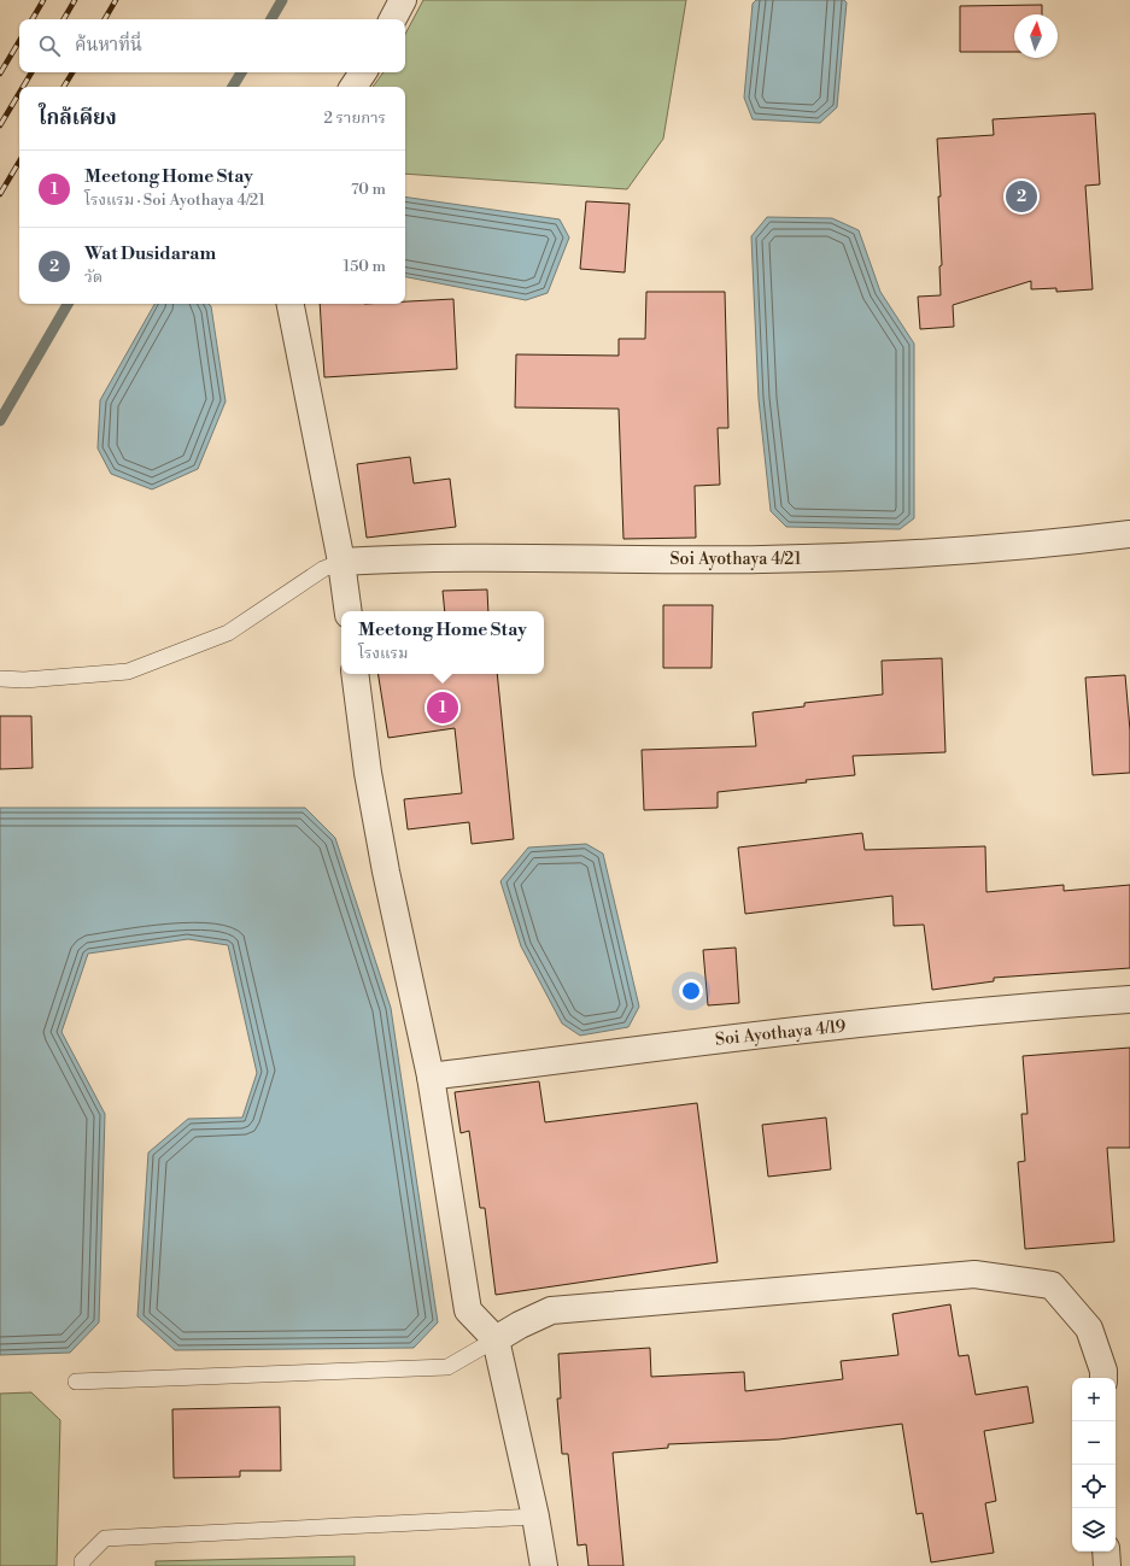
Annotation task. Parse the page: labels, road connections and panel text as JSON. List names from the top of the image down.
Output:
{
  "streets": {
    "street": ["Soi Ayothaya 4/21", "Soi Ayothaya 4/19"]
  },
  "north": "top",
  "page": {
    "search": "ค้นหาที่นี่",
    "heading": ["ใกล้เคียง", "2 รายการ"],
    "list": [
      {
        "mark": "1",
        "name": "Meetong Home Stay",
        "note": "โรงแรม · Soi Ayothaya 4/21",
        "value": "70 m"
      },
      {
        "mark": "2",
        "name": "Wat Dusidaram",
        "note": "วัด",
        "value": "150 m"
      }
    ],
    "pins": ["2", "1"],
    "popup": ["Meetong Home Stay", "โรงแรม"],
    "map_buttons": ["+", "−"]
  }
}
